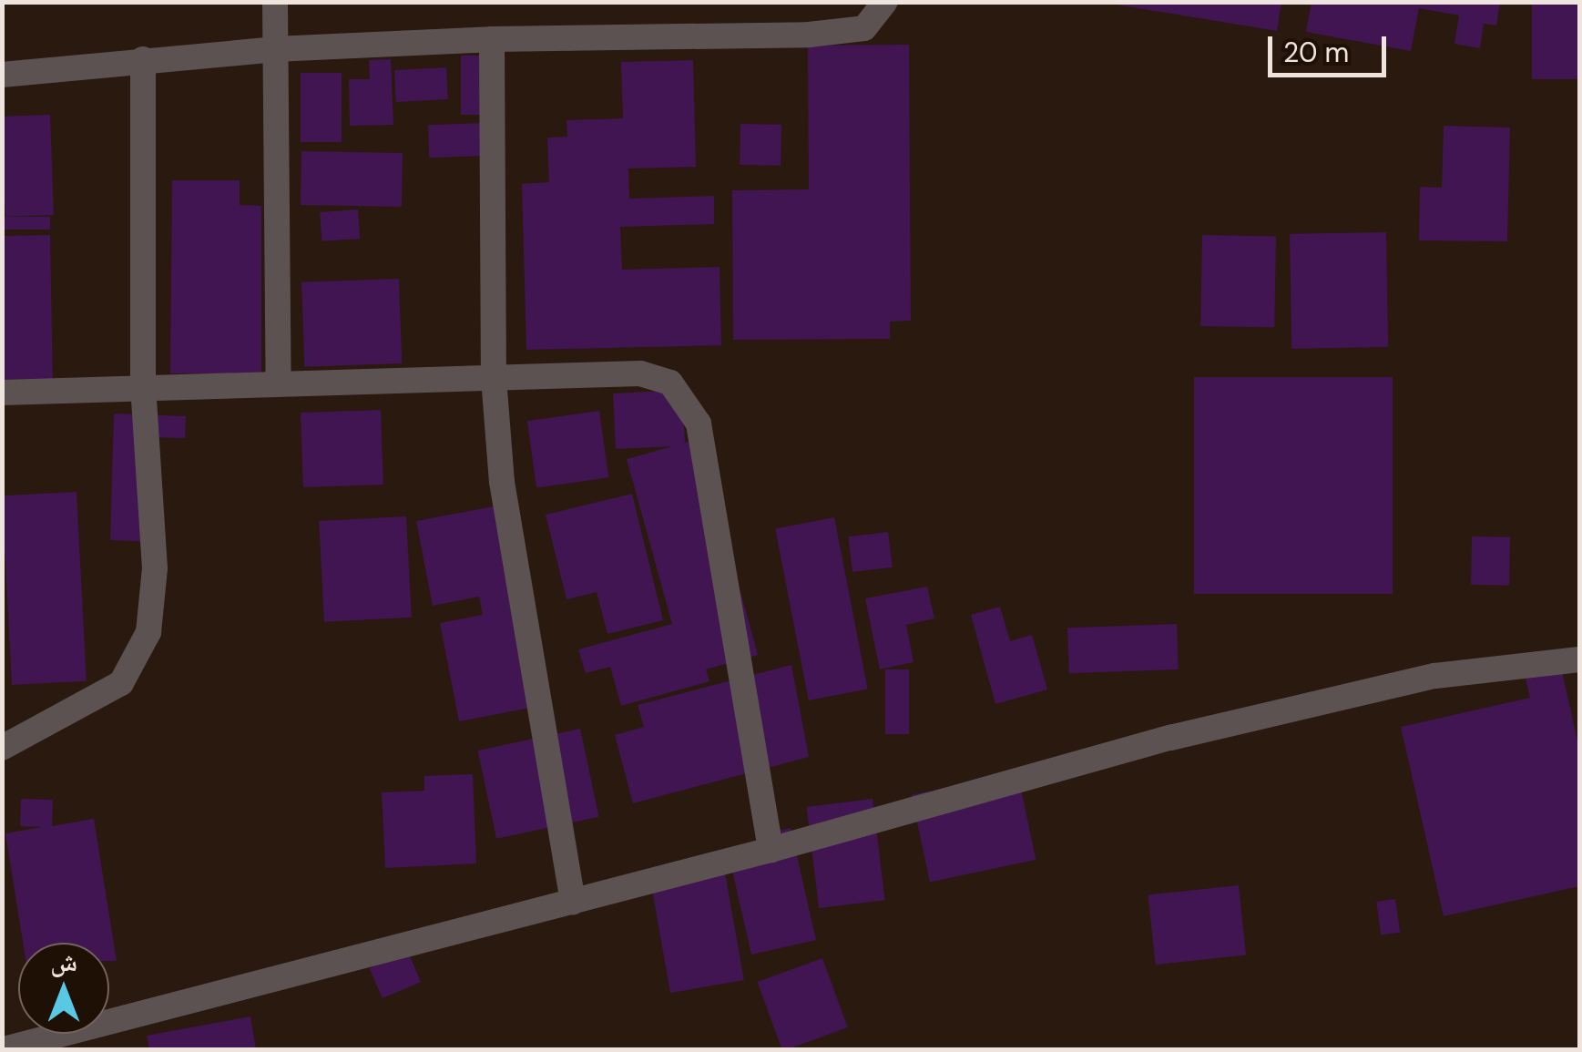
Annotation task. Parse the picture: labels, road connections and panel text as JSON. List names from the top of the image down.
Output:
{
  "scale_bar": "20 m",
  "north": "top"
}
